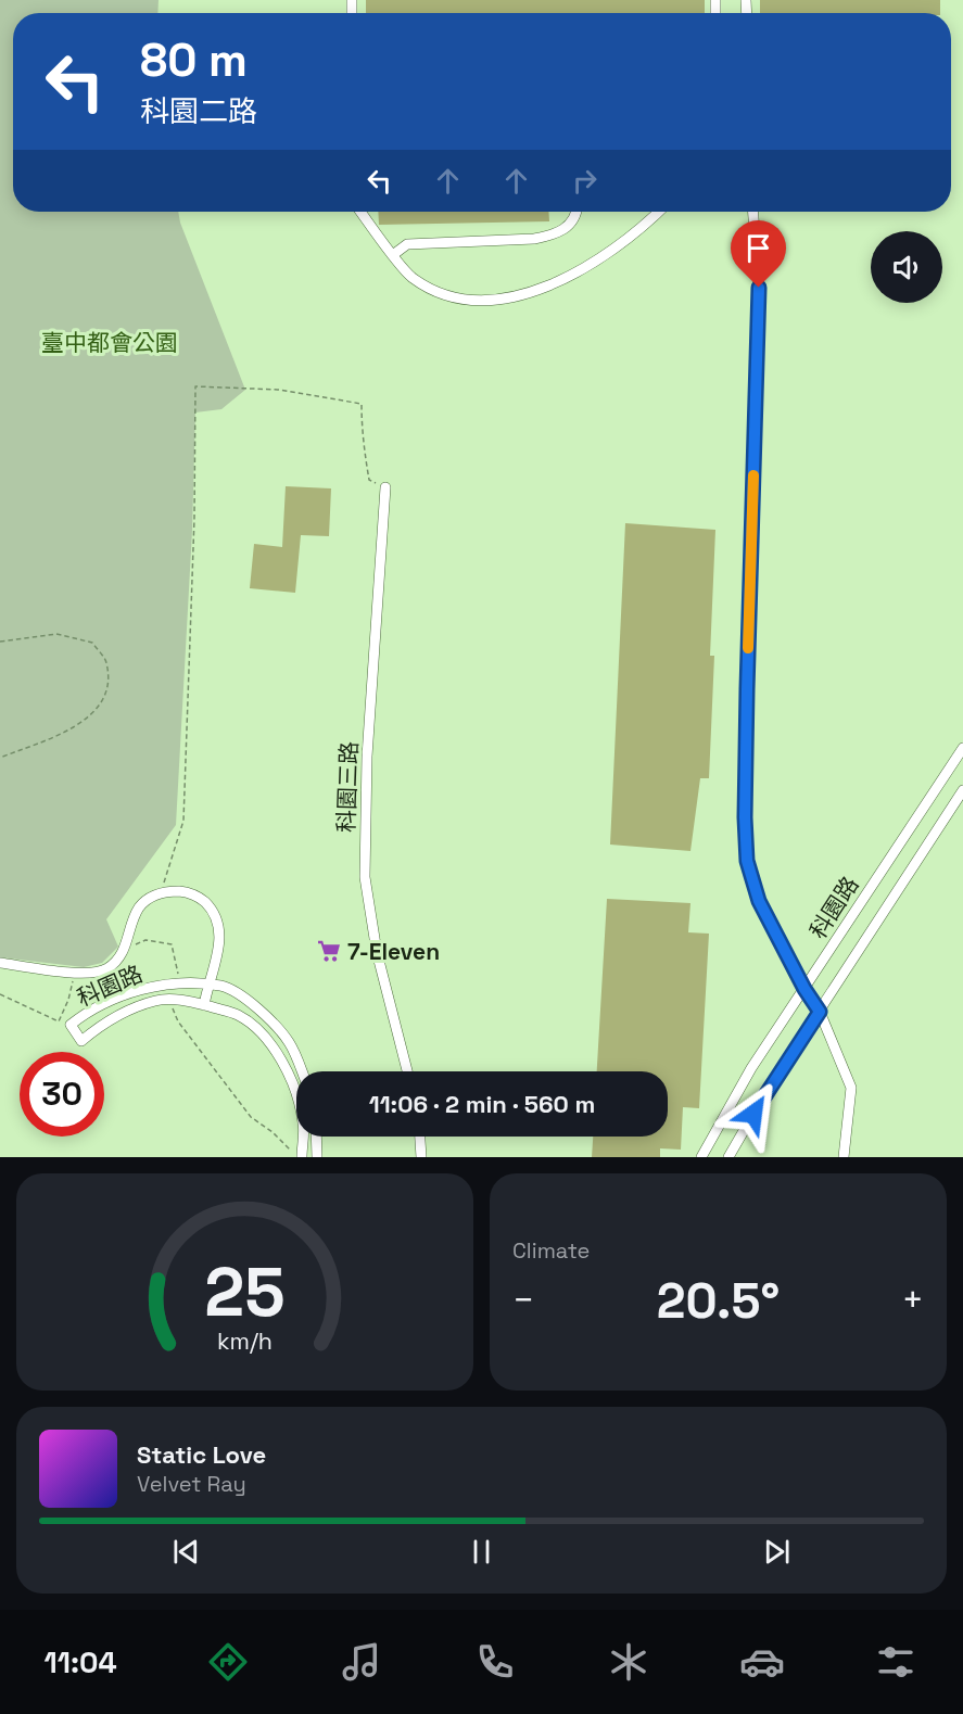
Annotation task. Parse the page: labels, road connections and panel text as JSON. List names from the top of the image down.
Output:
{
  "streets": {
    "street": ["科園三路", "科園路"]
  },
  "parks": ["臺中都會公園"],
  "places": {
    "supermarket": ["7-Eleven"]
  },
  "page": {
    "turn": ["80 m", "科園二路"],
    "limit": "30",
    "trip": "11:06 · 2 min · 560 m",
    "tile": "Climate",
    "heat": ["−", "20.5°", "+"],
    "song": ["Static Love", "Velvet Ray"],
    "tabs": "11:04",
    "gauge": ["25", "km/h"]
  }
}
